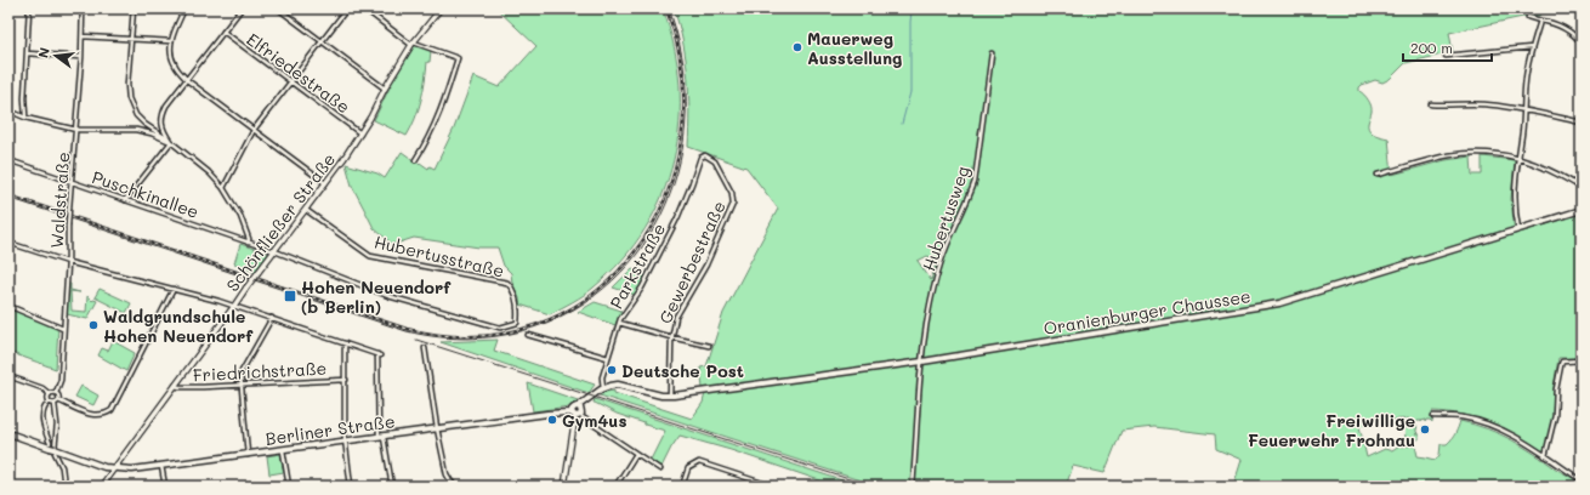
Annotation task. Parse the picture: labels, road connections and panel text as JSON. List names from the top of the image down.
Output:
{
  "streets": {
    "main road": ["Schönfließer Straße", "Oranienburger Chaussee", "Berliner Straße"],
    "street": [
      "Elfriedestraße",
      "Puschkinallee",
      "Waldstraße",
      "Hubertusweg",
      "Hubertusstraße",
      "Gewerbestraße",
      "Parkstraße",
      "Friedrichstraße"
    ]
  },
  "crossings": [
    ["Elfriedestraße", "Schönfließer Straße"],
    ["Puschkinallee", "Waldstraße"],
    ["Puschkinallee", "Schönfließer Straße"],
    ["Puschkinallee", "Hubertusstraße"],
    ["Hubertusweg", "Oranienburger Chaussee"],
    ["Schönfließer Straße", "Hubertusstraße"],
    ["Schönfließer Straße", "Friedrichstraße"],
    ["Schönfließer Straße", "Berliner Straße"],
    ["Gewerbestraße", "Parkstraße"],
    ["Gewerbestraße", "Oranienburger Chaussee"]
  ],
  "places": {
    "other": [
      "Mauerweg Ausstellung",
      "Waldgrundschule Hohen Neuendorf",
      "Deutsche Post",
      "Gym4us",
      "Freiwillige Feuerwehr Frohnau"
    ],
    "transit": ["Hohen Neuendorf (b Berlin)"]
  },
  "scale_bar": "200 m",
  "north": "left"
}
